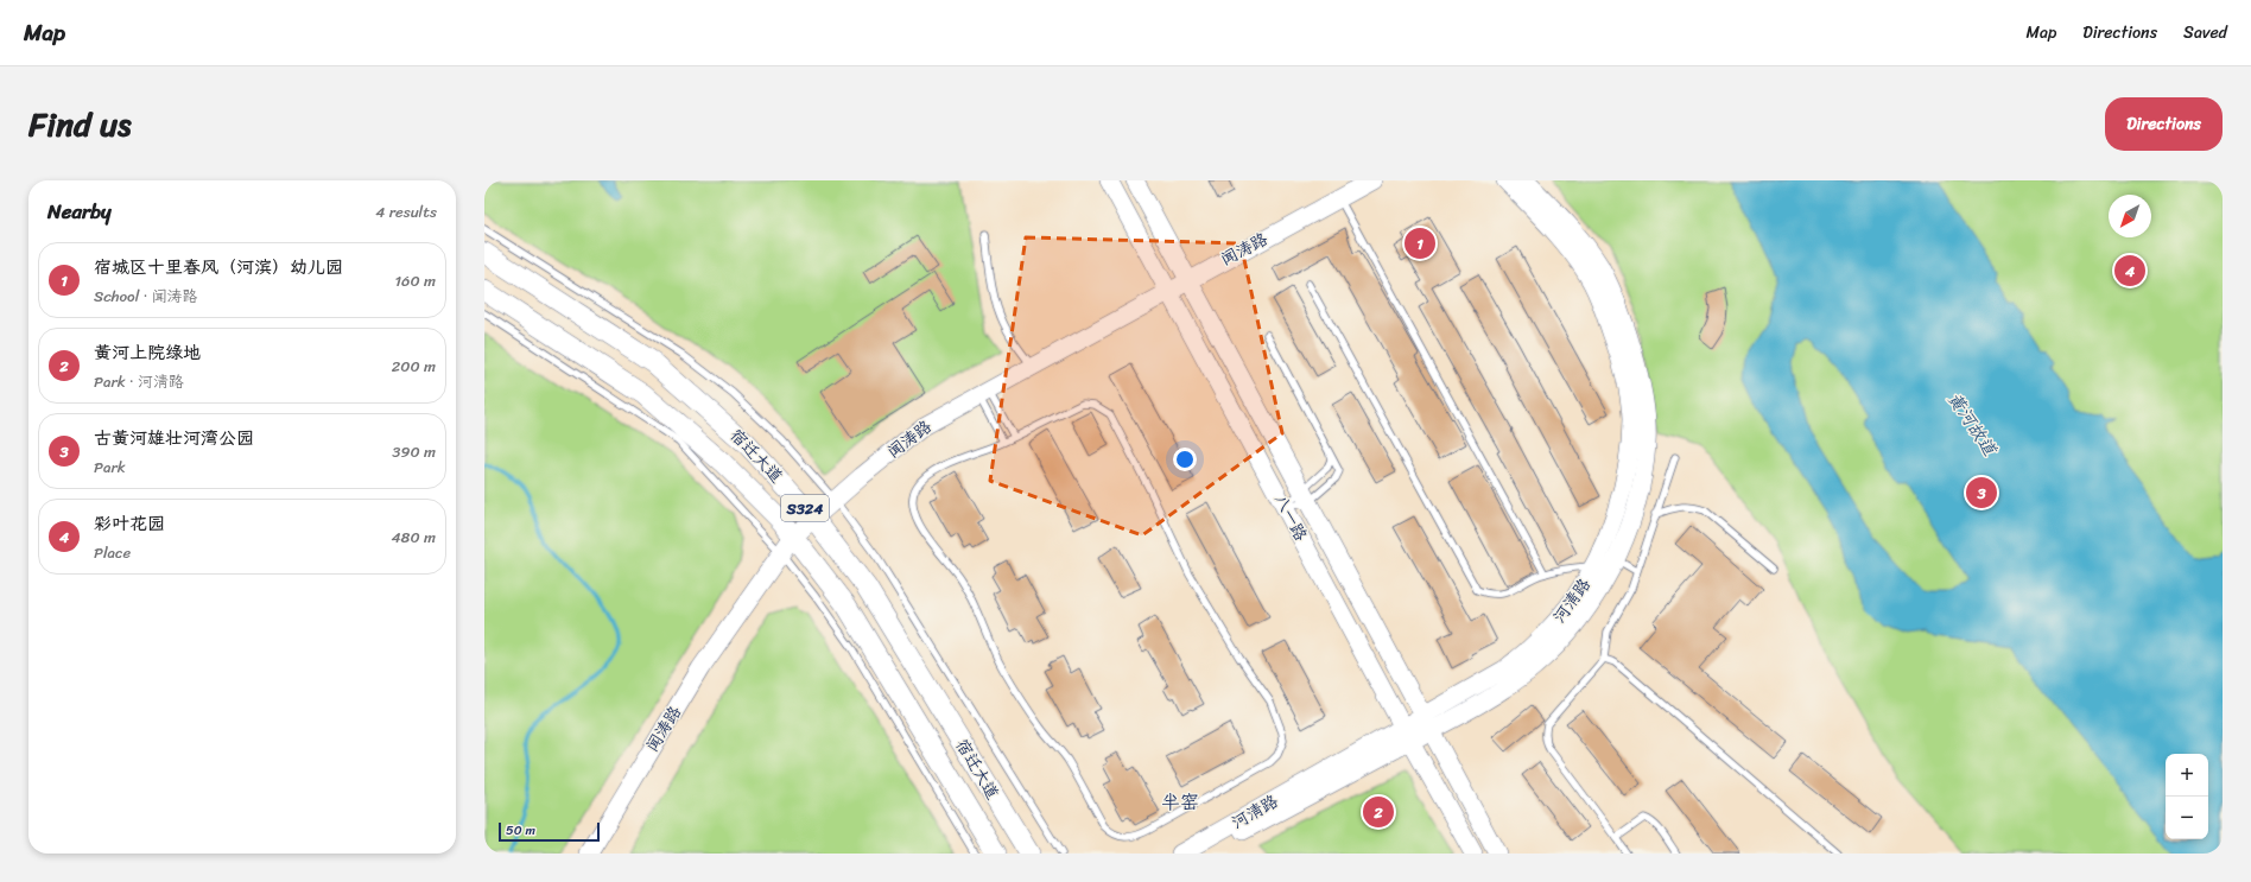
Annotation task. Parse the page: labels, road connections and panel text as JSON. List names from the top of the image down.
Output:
{
  "streets": {
    "main road": ["宿迁大道", "S324"],
    "street": ["闻涛路", "八一路", "河清路"]
  },
  "crossings": [
    ["闻涛路", "宿迁大道"],
    ["闻涛路", "八一路"],
    ["八一路", "河清路"]
  ],
  "districts": ["半窑"],
  "water": ["黄河故道"],
  "scale_bar": "50 m",
  "north": "bottom left",
  "page": {
    "header": "Map",
    "nav": ["Map", "Directions", "Saved"],
    "title": "Find us",
    "buttons": "Directions",
    "heading": ["Nearby", "4 results"],
    "pins": [
      "1",
      "4",
      "3",
      "2"
    ],
    "list": [
      {
        "mark": "1",
        "name": "宿城区十里春风（河滨）幼儿园",
        "note": "School · 闻涛路",
        "value": "160 m"
      },
      {
        "mark": "2",
        "name": "黄河上院绿地",
        "note": "Park · 河清路",
        "value": "200 m"
      },
      {
        "mark": "3",
        "name": "古黄河雄壮河湾公园",
        "note": "Park",
        "value": "390 m"
      },
      {
        "mark": "4",
        "name": "彩叶花园",
        "note": "Place",
        "value": "480 m"
      }
    ],
    "map_buttons": ["+", "−"],
    "scale": "50 m"
  }
}
